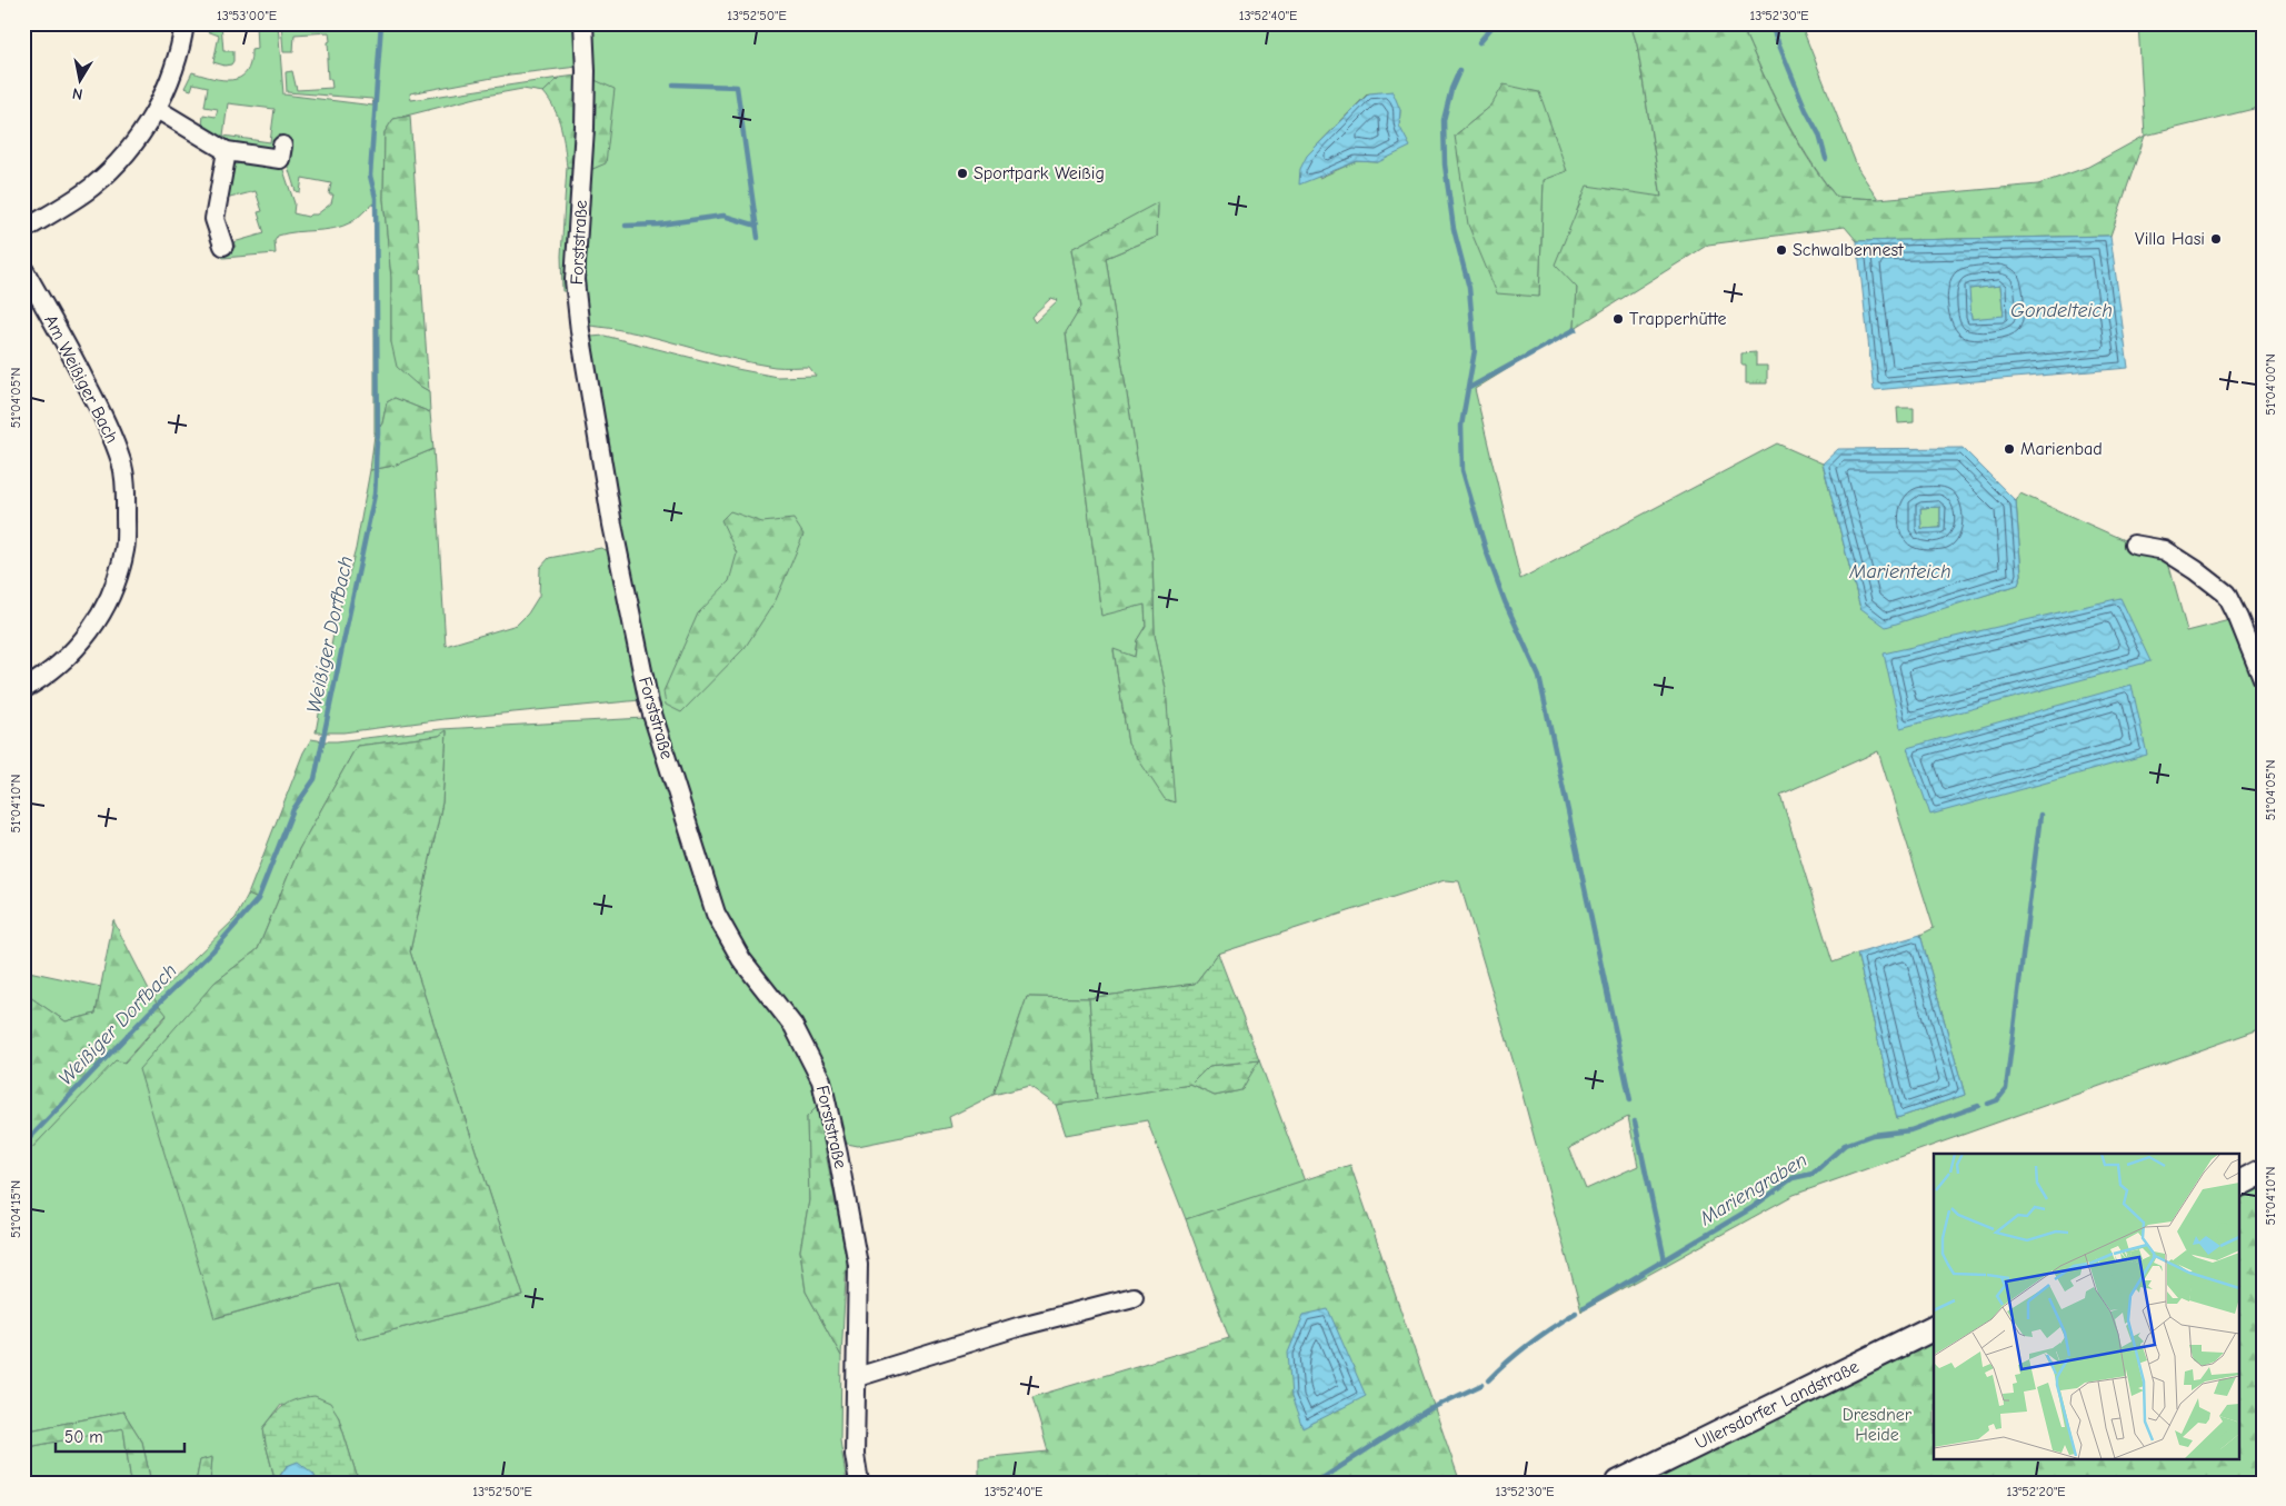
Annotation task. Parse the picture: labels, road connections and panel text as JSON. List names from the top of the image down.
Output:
{
  "streets": {
    "main road": ["Ullersdorfer Landstraße"],
    "street": ["Forststraße", "Am Weißiger Bach"]
  },
  "water": [
    "Gondelteich",
    "Marienteich",
    "Weißiger Dorfbach",
    "Mariengraben"
  ],
  "parks": ["Dresdner Heide"],
  "places": [
    "Sportpark Weißig",
    "Villa Hasi",
    "Schwalbennest",
    "Trapperhütte",
    "Marienbad"
  ],
  "scale_bar": "50 m",
  "north": "bottom",
  "coordinates": [
    "13°53'00\"E",
    "13°52'50\"E",
    "13°52'40\"E",
    "13°52'30\"E",
    "51°04'00\"N",
    "51°04'05\"N",
    "51°04'10\"N",
    "51°04'15\"N",
    "13°52'20\"E"
  ]
}
